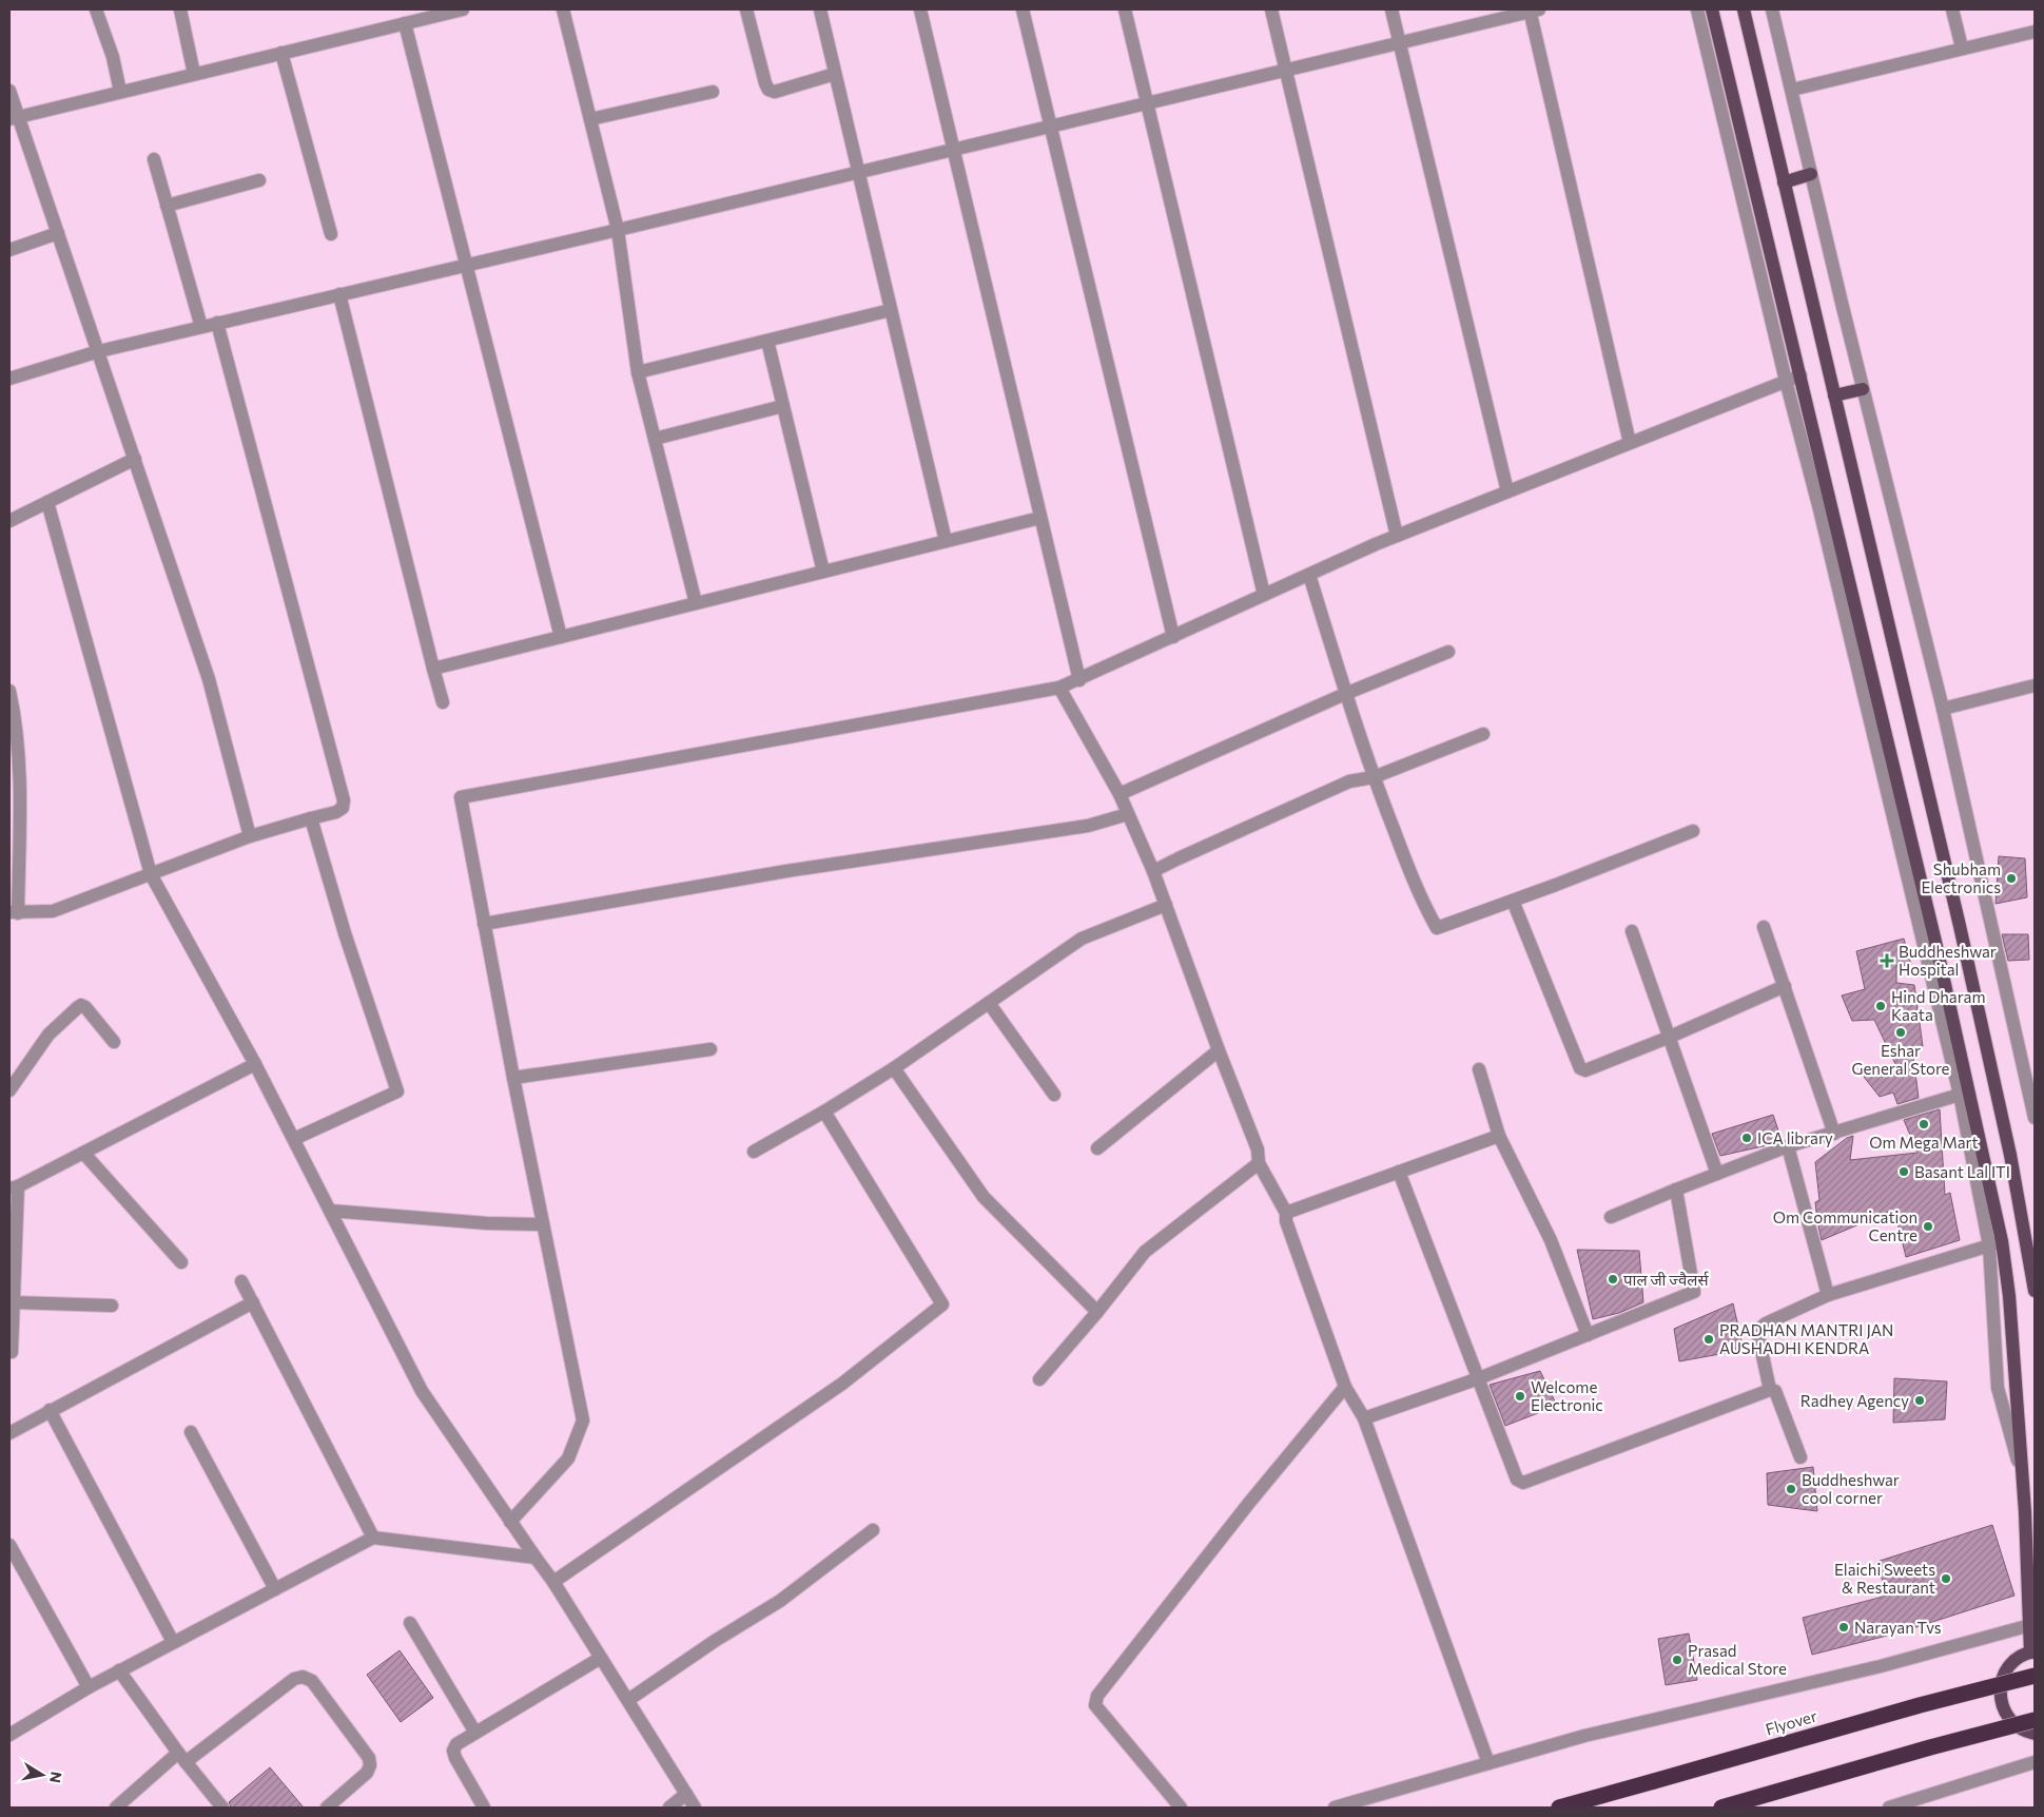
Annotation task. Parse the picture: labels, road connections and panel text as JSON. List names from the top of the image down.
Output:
{
  "streets": {
    "highway": ["Flyover"]
  },
  "places": {
    "other": [
      "Shubham Electronics",
      "Hind Dharam Kaata",
      "Eshar General Store",
      "Om Mega Mart",
      "ICA library",
      "Basant Lal ITI",
      "Om Communication Centre",
      "पाल जी ज्वैलर्स",
      "PRADHAN MANTRI JAN AUSHADHI KENDRA",
      "Welcome Electronic",
      "Radhey Agency",
      "Buddheshwar cool corner",
      "Elaichi Sweets & Restaurant",
      "Narayan Tvs",
      "Prasad Medical Store"
    ],
    "health": ["Buddheshwar Hospital"]
  },
  "north": "right"
}
